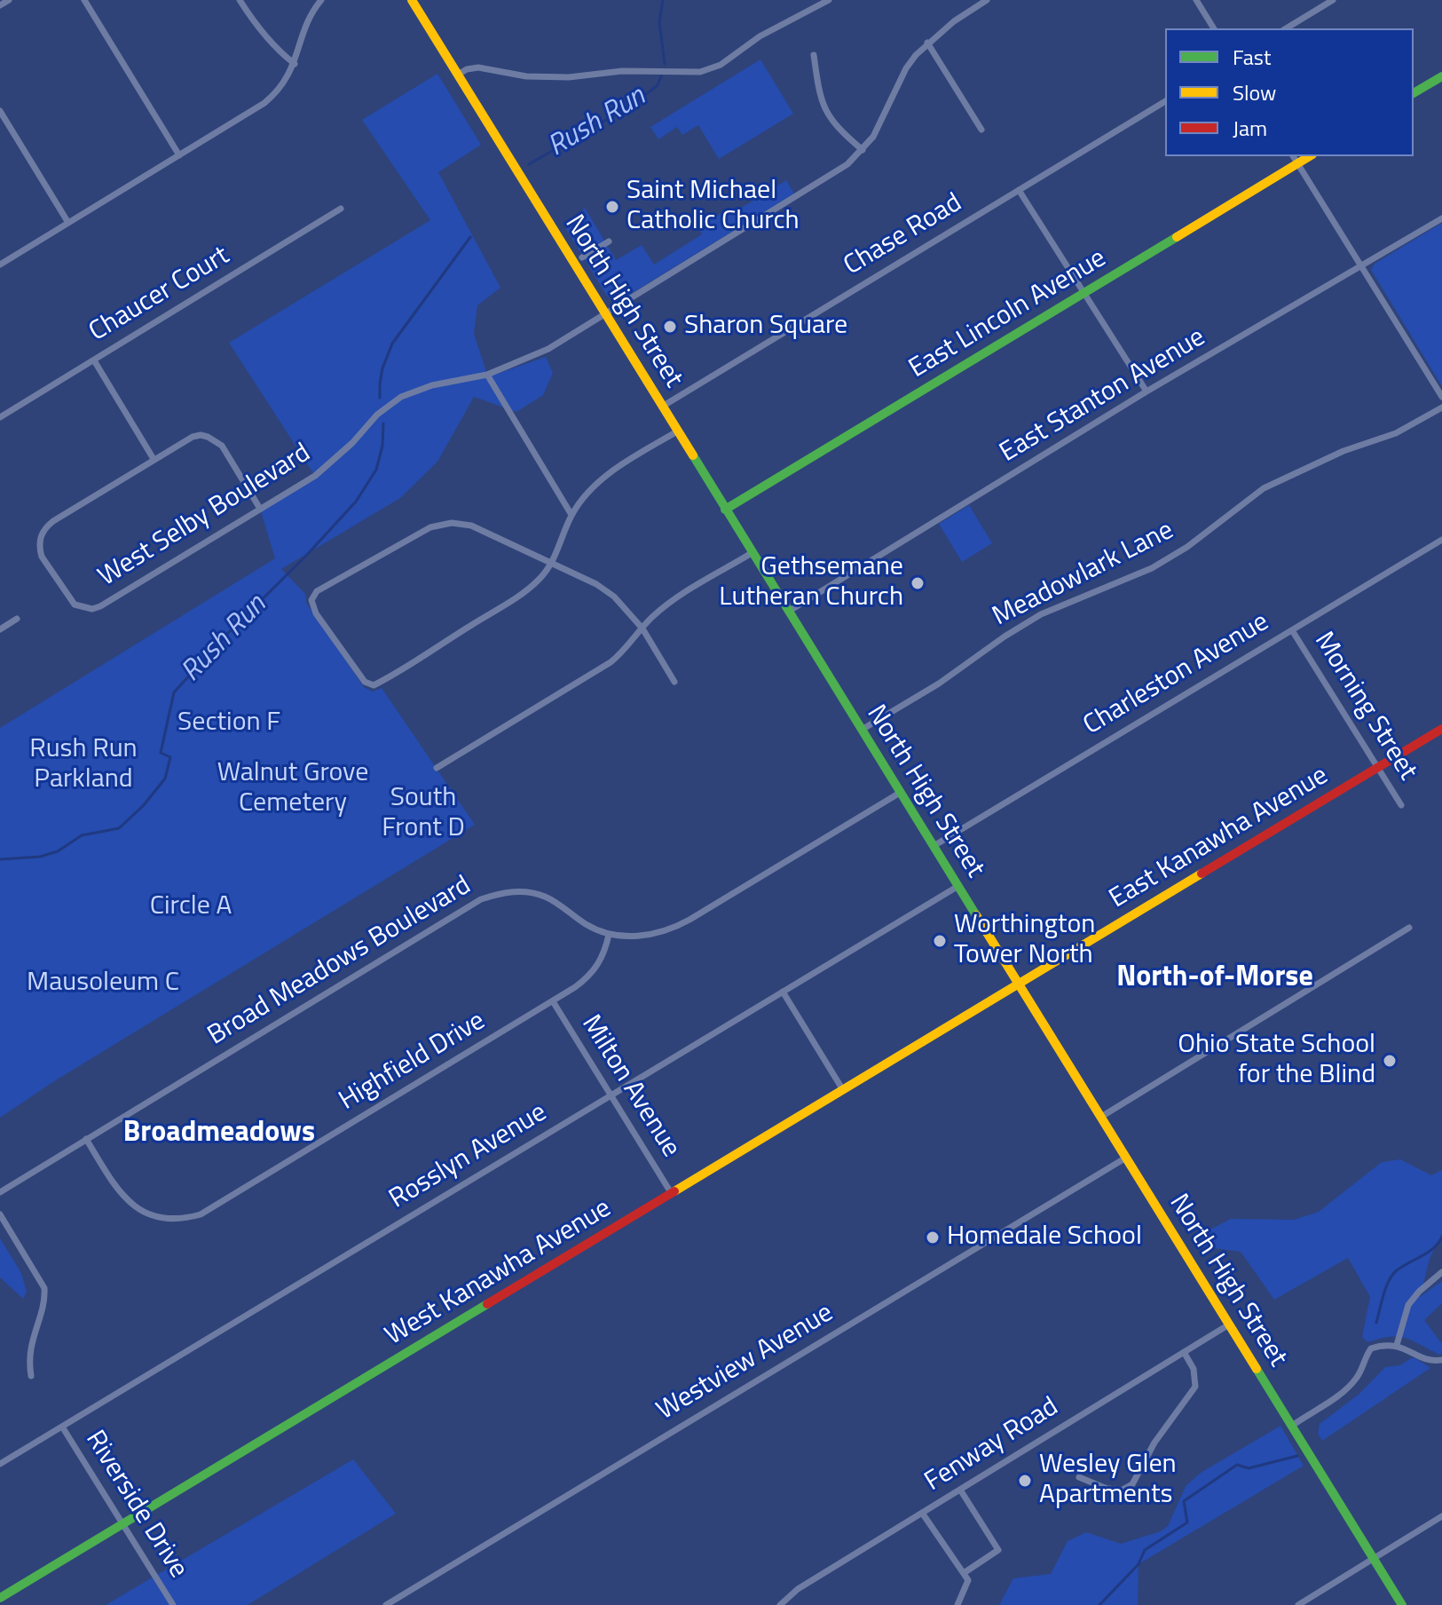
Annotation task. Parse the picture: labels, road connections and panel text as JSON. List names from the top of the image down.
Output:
{
  "streets": {
    "main road": [
      "North High Street",
      "East Lincoln Avenue",
      "East Kanawha Avenue",
      "West Kanawha Avenue"
    ],
    "street": [
      "Chase Road",
      "Chaucer Court",
      "East Stanton Avenue",
      "West Selby Boulevard",
      "Meadowlark Lane",
      "Charleston Avenue",
      "Morning Street",
      "Broad Meadows Boulevard",
      "Highfield Drive",
      "Milton Avenue",
      "Rosslyn Avenue",
      "Westview Avenue",
      "Fenway Road",
      "Riverside Drive"
    ]
  },
  "crossings": [
    ["Chase Road", "North High Street"],
    ["North High Street", "East Lincoln Avenue"],
    ["North High Street", "East Stanton Avenue"],
    ["North High Street", "West Selby Boulevard"],
    ["North High Street", "Meadowlark Lane"],
    ["North High Street", "Charleston Avenue"],
    ["North High Street", "East Kanawha Avenue"],
    ["North High Street", "Broad Meadows Boulevard"],
    ["North High Street", "Rosslyn Avenue"],
    ["North High Street", "West Kanawha Avenue"],
    ["North High Street", "Westview Avenue"],
    ["North High Street", "Fenway Road"],
    ["Charleston Avenue", "Morning Street"],
    ["Morning Street", "East Kanawha Avenue"],
    ["East Kanawha Avenue", "West Kanawha Avenue"],
    ["Broad Meadows Boulevard", "Highfield Drive"],
    ["Highfield Drive", "Milton Avenue"],
    ["Milton Avenue", "Rosslyn Avenue"],
    ["Milton Avenue", "West Kanawha Avenue"],
    ["Rosslyn Avenue", "Riverside Drive"],
    ["West Kanawha Avenue", "Riverside Drive"]
  ],
  "districts": ["North-of-Morse", "Broadmeadows"],
  "water": ["Rush Run"],
  "parks": [
    "Section F",
    "Rush Run Parkland",
    "Walnut Grove Cemetery",
    "South Front D",
    "Circle A",
    "Mausoleum C"
  ],
  "places": [
    "Saint Michael Catholic Church",
    "Sharon Square",
    "Gethsemane Lutheran Church",
    "Worthington Tower North",
    "Ohio State School for the Blind",
    "Homedale School",
    "Wesley Glen Apartments"
  ],
  "legend": ["Fast", "Slow", "Jam"]
}
